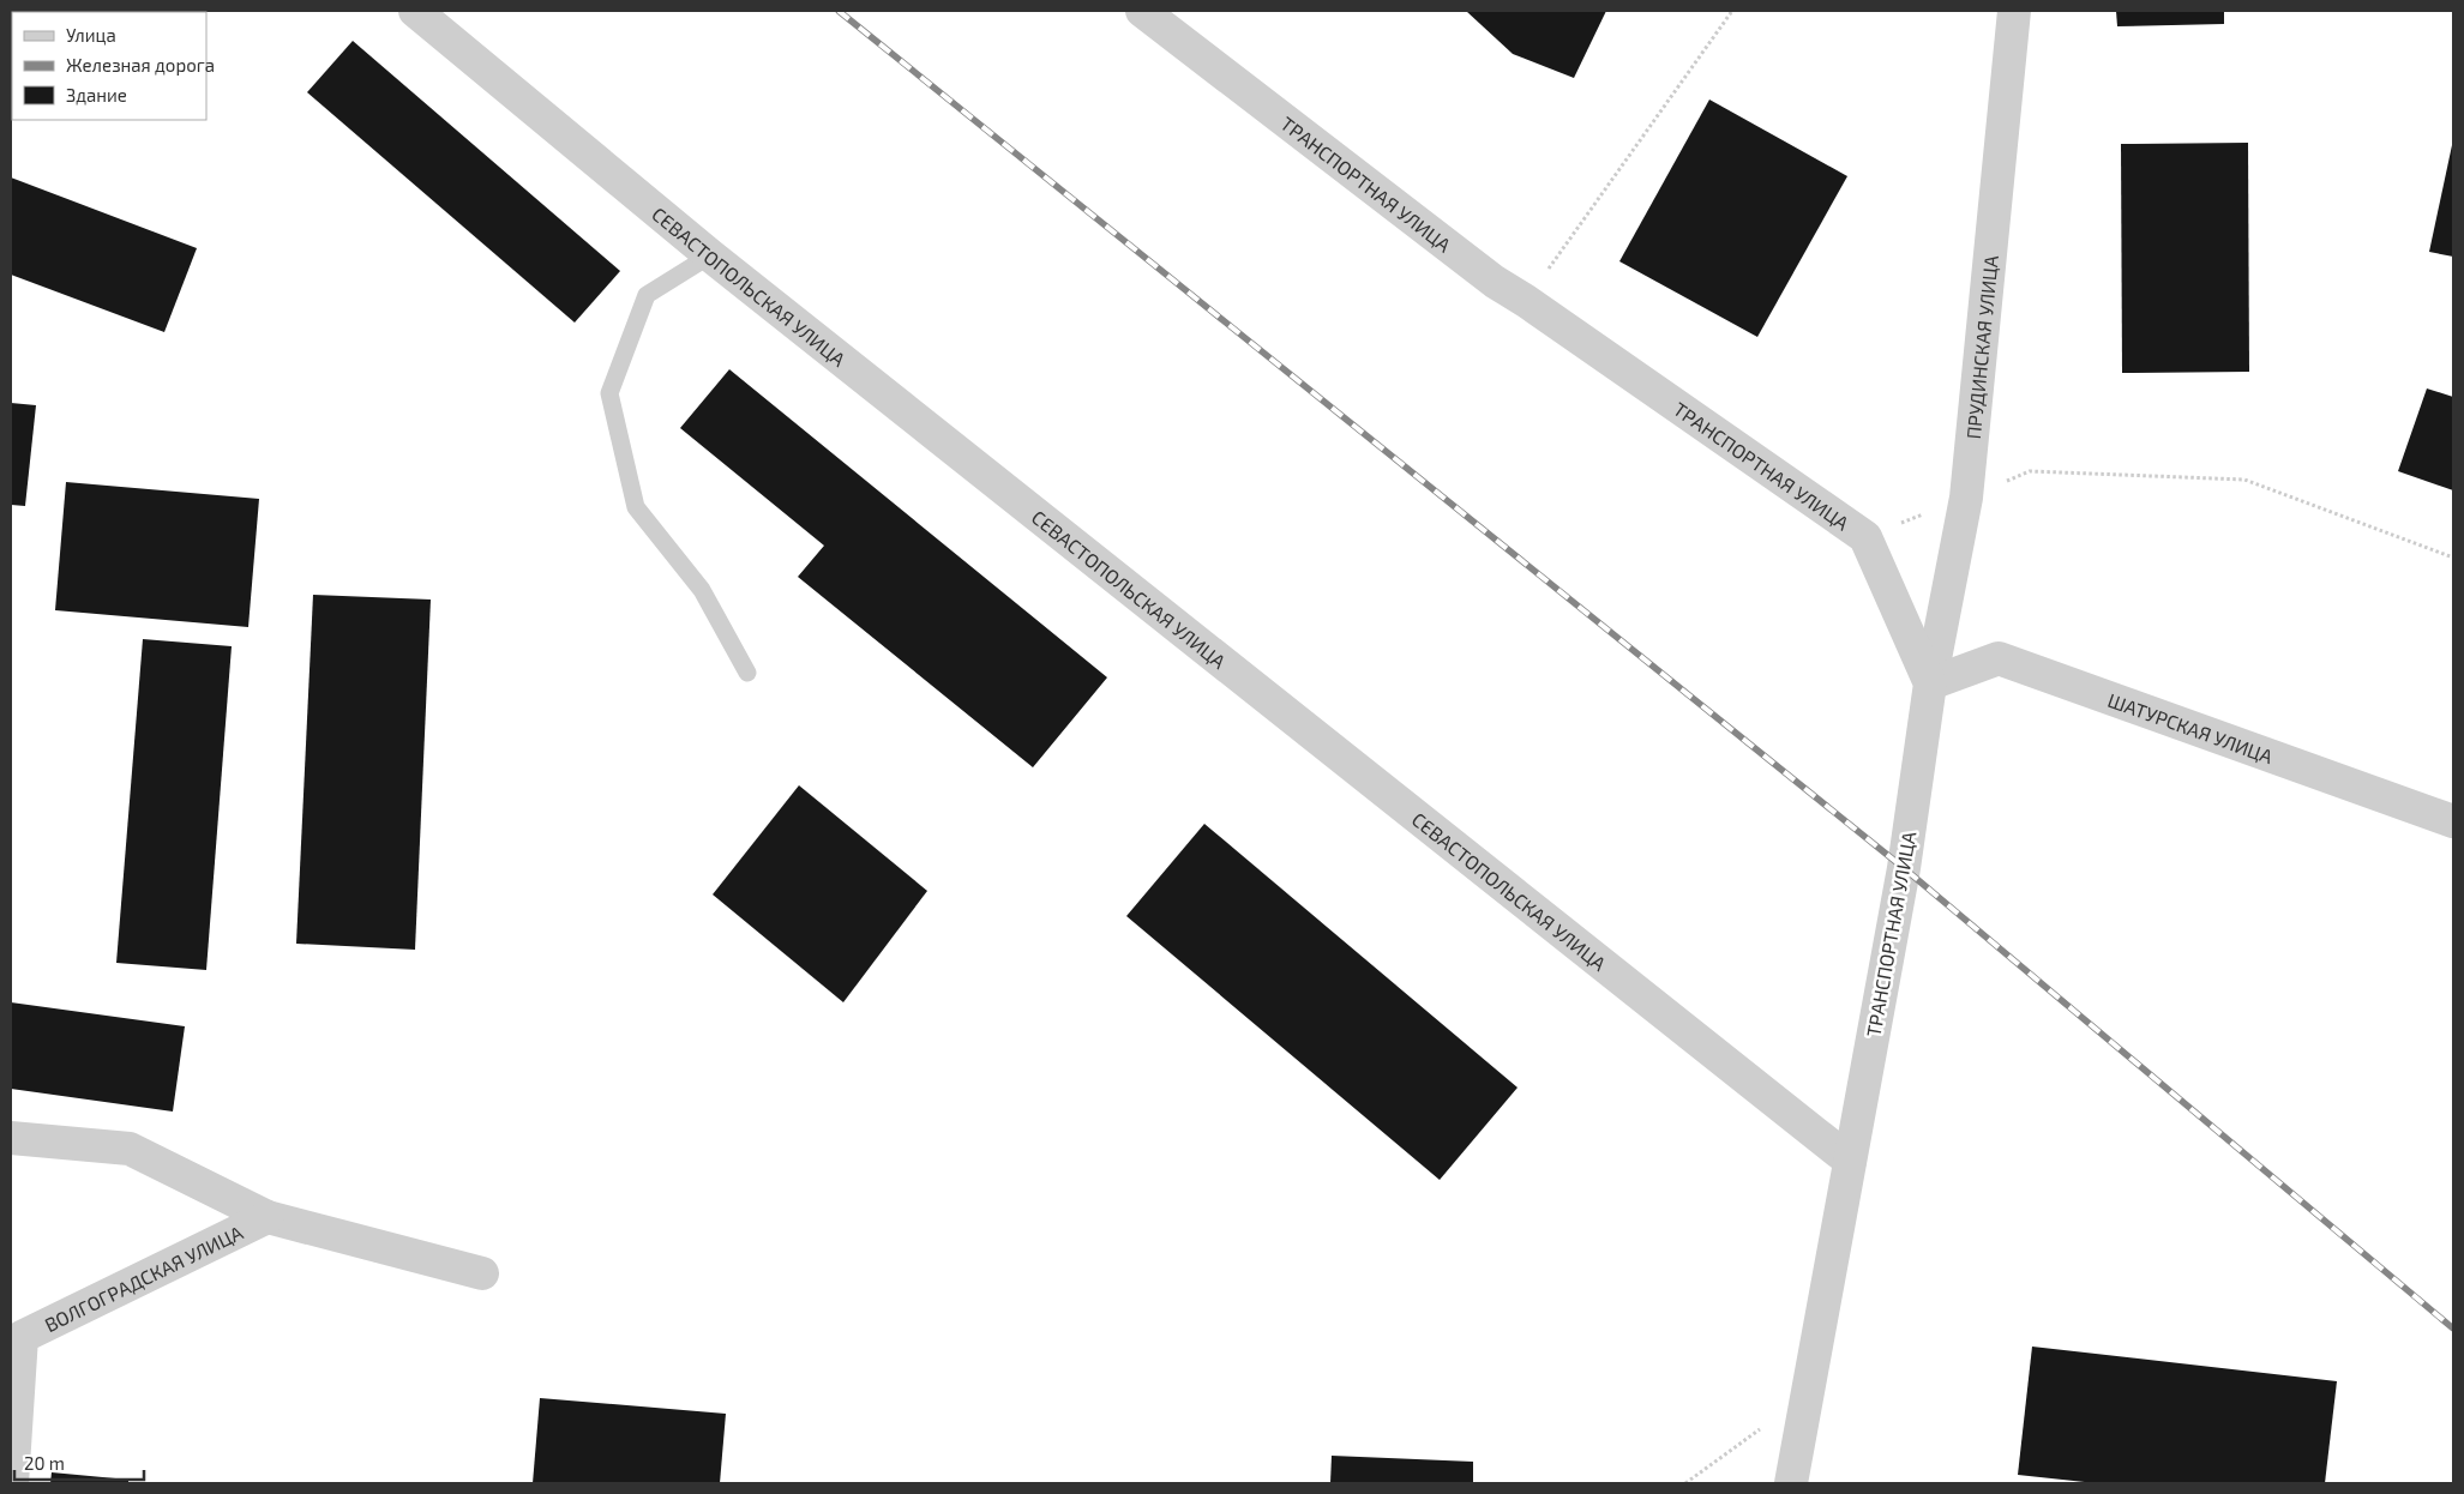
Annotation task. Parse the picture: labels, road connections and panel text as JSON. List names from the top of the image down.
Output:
{
  "streets": {
    "street": [
      "ТРАНСПОРТНАЯ УЛИЦА",
      "СЕВАСТОПОЛЬСКАЯ УЛИЦА",
      "ПРУДИНСКАЯ УЛИЦА",
      "ШАТУРСКАЯ УЛИЦА",
      "ВОЛГОГРАДСКАЯ УЛИЦА"
    ]
  },
  "crossings": [
    ["ТРАНСПОРТНАЯ УЛИЦА", "СЕВАСТОПОЛЬСКАЯ УЛИЦА"],
    ["ТРАНСПОРТНАЯ УЛИЦА", "ПРУДИНСКАЯ УЛИЦА"],
    ["ТРАНСПОРТНАЯ УЛИЦА", "ШАТУРСКАЯ УЛИЦА"],
    ["ПРУДИНСКАЯ УЛИЦА", "ШАТУРСКАЯ УЛИЦА"]
  ],
  "legend": ["Улица", "Железная дорога", "Здание"],
  "scale_bar": "20 m"
}
